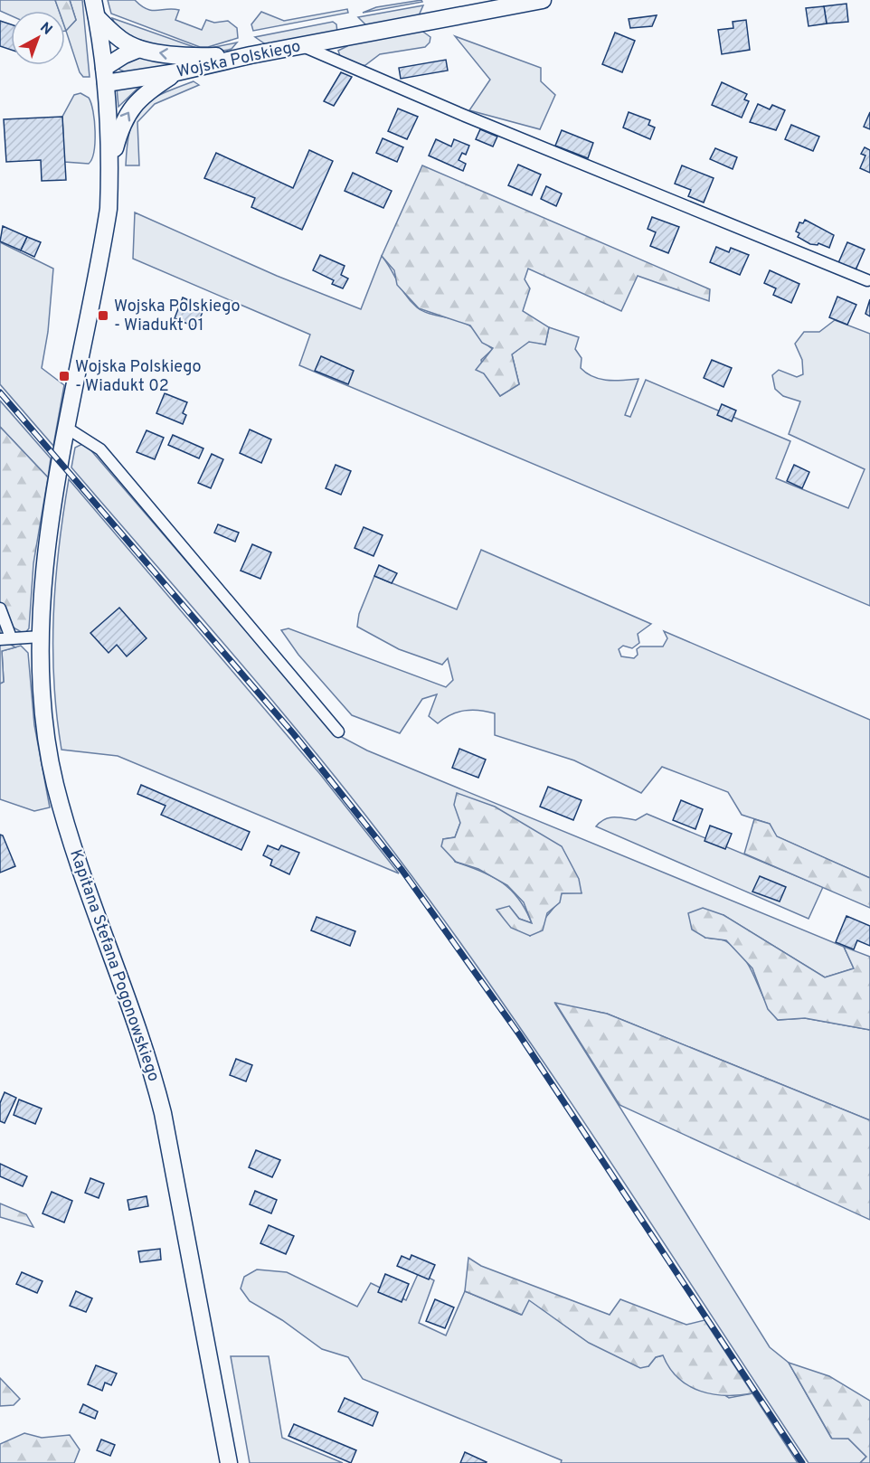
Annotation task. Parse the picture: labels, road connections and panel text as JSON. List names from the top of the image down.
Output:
{
  "streets": {
    "main road": ["Wojska Polskiego", "Kapitana Stefana Pogonowskiego"]
  },
  "places": {
    "transit": ["Wojska Polskiego - Wiadukt 01", "Wojska Polskiego - Wiadukt 02"]
  },
  "north": "top right"
}
